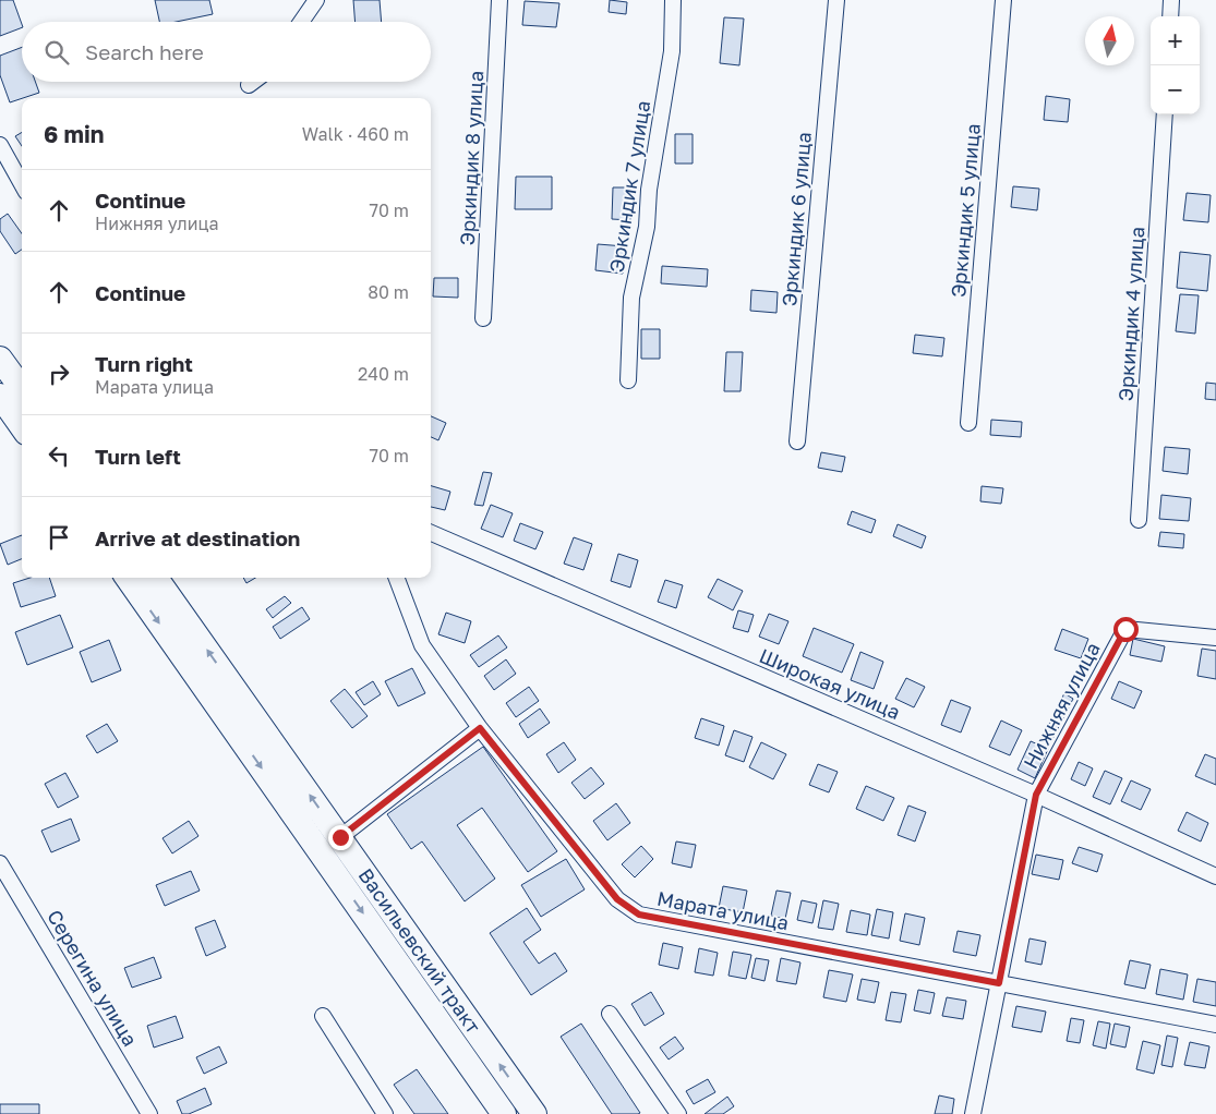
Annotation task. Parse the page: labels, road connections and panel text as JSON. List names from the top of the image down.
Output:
{
  "streets": {
    "main road": ["Васильевский тракт"],
    "street": [
      "Эркиндик 8 улица",
      "Эркиндик 7 улица",
      "Эркиндик 5 улица",
      "Эркиндик 6 улица",
      "Эркиндик 4 улица",
      "Широкая улица",
      "Нижняя улица",
      "Марата улица",
      "Серегина улица"
    ]
  },
  "crossings": [
    ["Широкая улица", "Нижняя улица"]
  ],
  "north": "top",
  "page": {
    "map_buttons": ["+", "−"],
    "search": "Search here",
    "heading": ["6 min", "Walk · 460 m"],
    "list": [
      ["Continue", "Нижняя улица", "70 m"],
      ["Continue", "80 m"],
      ["Turn right", "Марата улица", "240 m"],
      ["Turn left", "70 m"],
      "Arrive at destination"
    ]
  }
}
